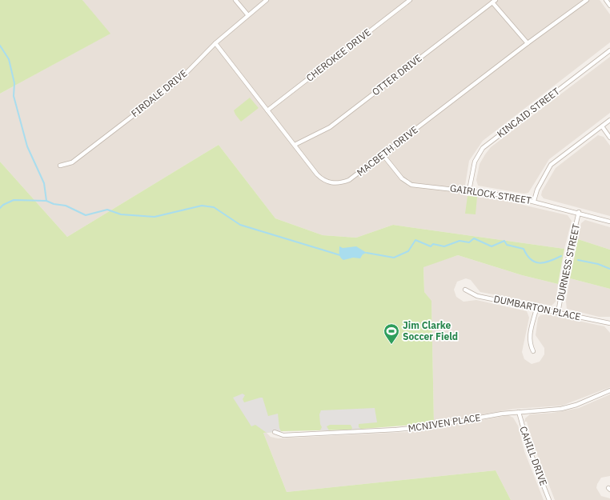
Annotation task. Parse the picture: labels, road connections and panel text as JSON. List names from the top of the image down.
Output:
{
  "streets": {
    "street": [
      "CHEROKEE DRIVE",
      "OTTER DRIVE",
      "FIRDALE DRIVE",
      "KINCAID STREET",
      "MACBETH DRIVE",
      "GAIRLOCK STREET",
      "DURNESS STREET",
      "DUMBARTON PLACE",
      "MCNIVEN PLACE",
      "CAHILL DRIVE"
    ]
  },
  "crossings": [
    ["CHEROKEE DRIVE", "MACBETH DRIVE"],
    ["OTTER DRIVE", "MACBETH DRIVE"],
    ["FIRDALE DRIVE", "MACBETH DRIVE"],
    ["KINCAID STREET", "GAIRLOCK STREET"],
    ["MACBETH DRIVE", "GAIRLOCK STREET"],
    ["GAIRLOCK STREET", "DURNESS STREET"],
    ["DURNESS STREET", "DUMBARTON PLACE"],
    ["MCNIVEN PLACE", "CAHILL DRIVE"]
  ],
  "places": {
    "sports": ["Jim Clarke Soccer Field"]
  }
}
